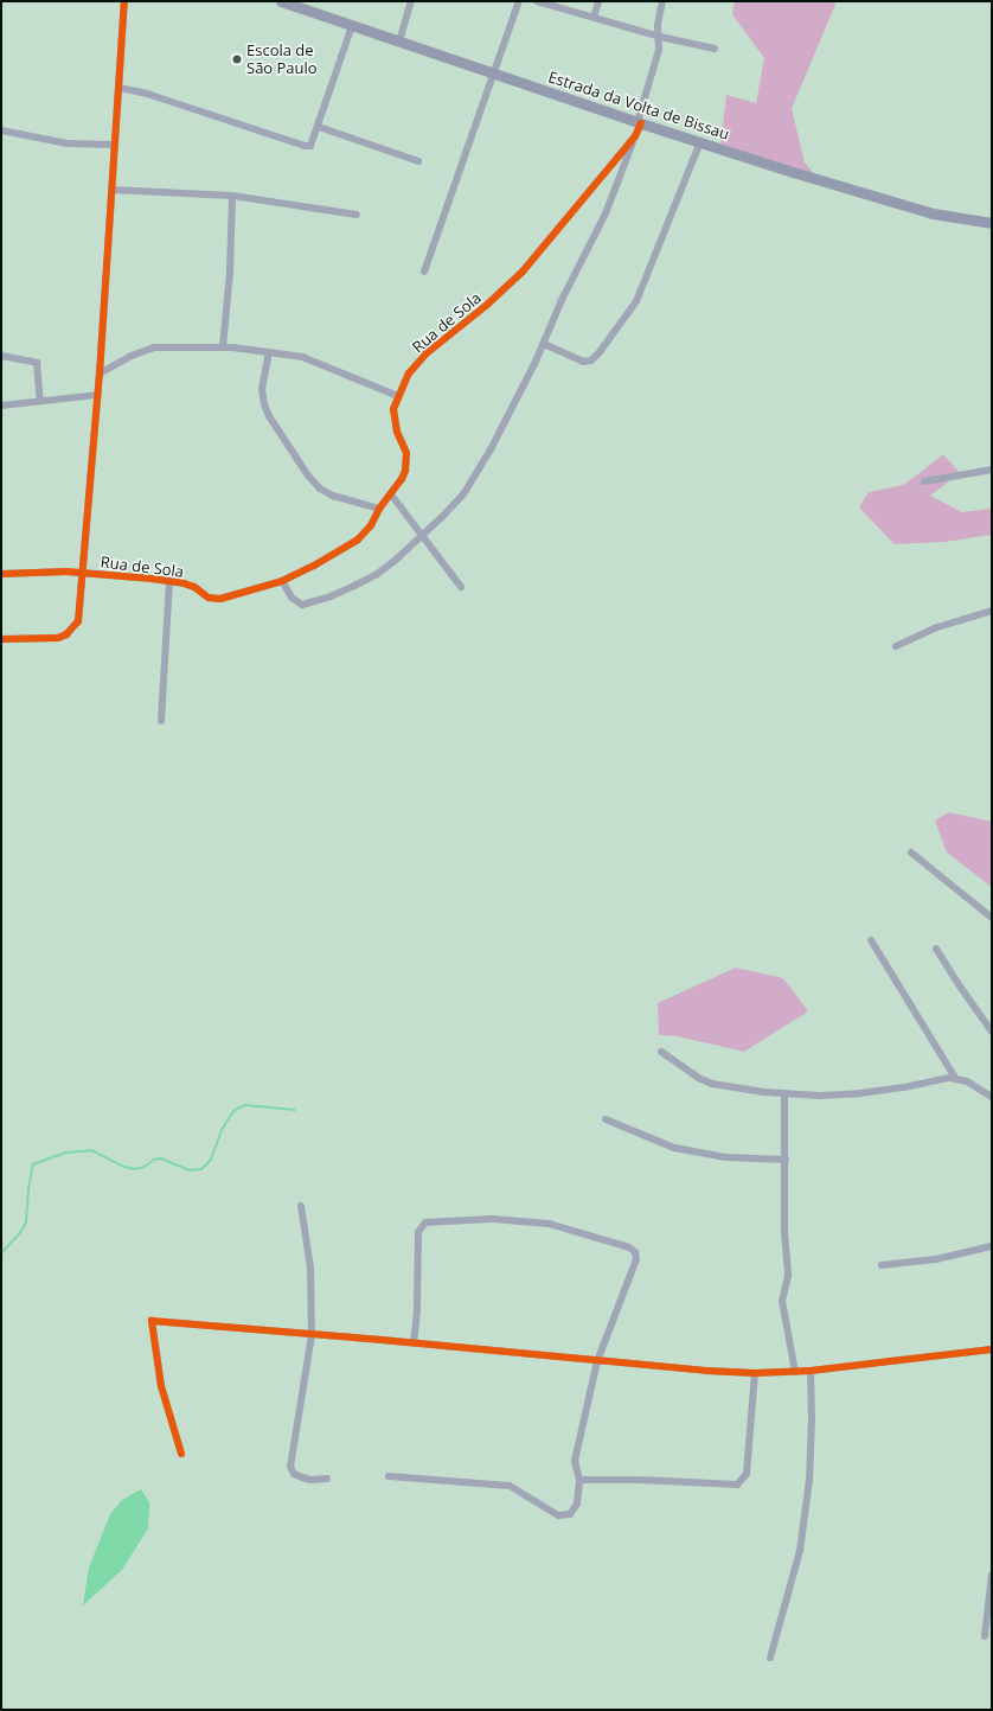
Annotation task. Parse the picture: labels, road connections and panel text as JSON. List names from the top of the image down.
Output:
{
  "streets": {
    "main road": ["Estrada da Volta de Bissau"],
    "street": ["Rua de Sola"]
  },
  "crossings": [
    ["Estrada da Volta de Bissau", "Rua de Sola"]
  ],
  "places": ["Escola de São Paulo"]
}
